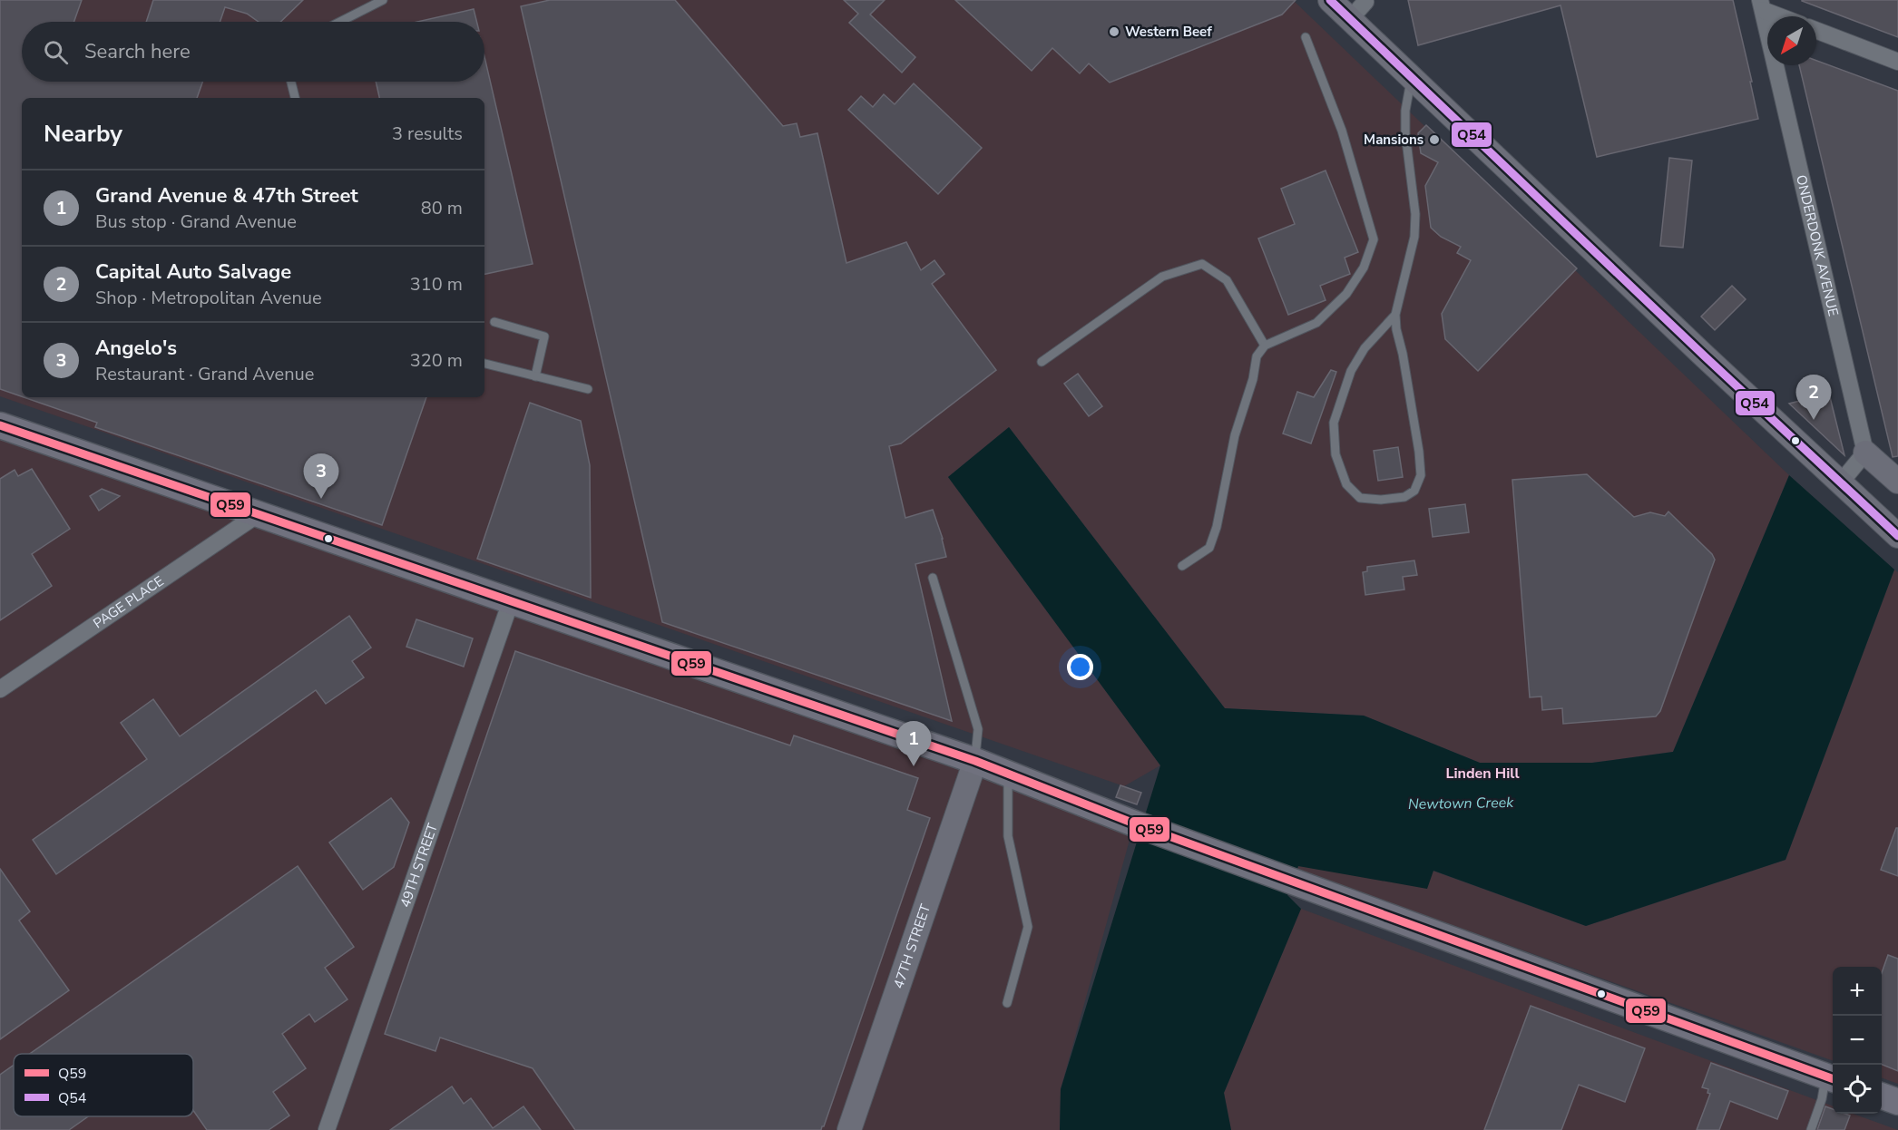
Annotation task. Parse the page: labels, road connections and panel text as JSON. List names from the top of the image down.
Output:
{
  "streets": {
    "main road": ["47TH STREET"],
    "street": ["ONDERDONK AVENUE", "PAGE PLACE", "49TH STREET"]
  },
  "districts": ["Linden Hill"],
  "water": ["Newtown Creek"],
  "places": ["Western Beef", "Mansions"],
  "lines": ["transit line Q54", "transit line Q59"],
  "legend": ["Q59", "Q54"],
  "north": "bottom left",
  "page": {
    "search": "Search here",
    "heading": ["Nearby", "3 results"],
    "list": [
      {
        "mark": "1",
        "name": "Grand Avenue & 47th Street",
        "note": "Bus stop · Grand Avenue",
        "value": "80 m"
      },
      {
        "mark": "2",
        "name": "Capital Auto Salvage",
        "note": "Shop · Metropolitan Avenue",
        "value": "310 m"
      },
      {
        "mark": "3",
        "name": "Angelo's",
        "note": "Restaurant · Grand Avenue",
        "value": "320 m"
      }
    ],
    "pins": ["2", "3", "1"],
    "map_buttons": ["+", "−"]
  }
}
